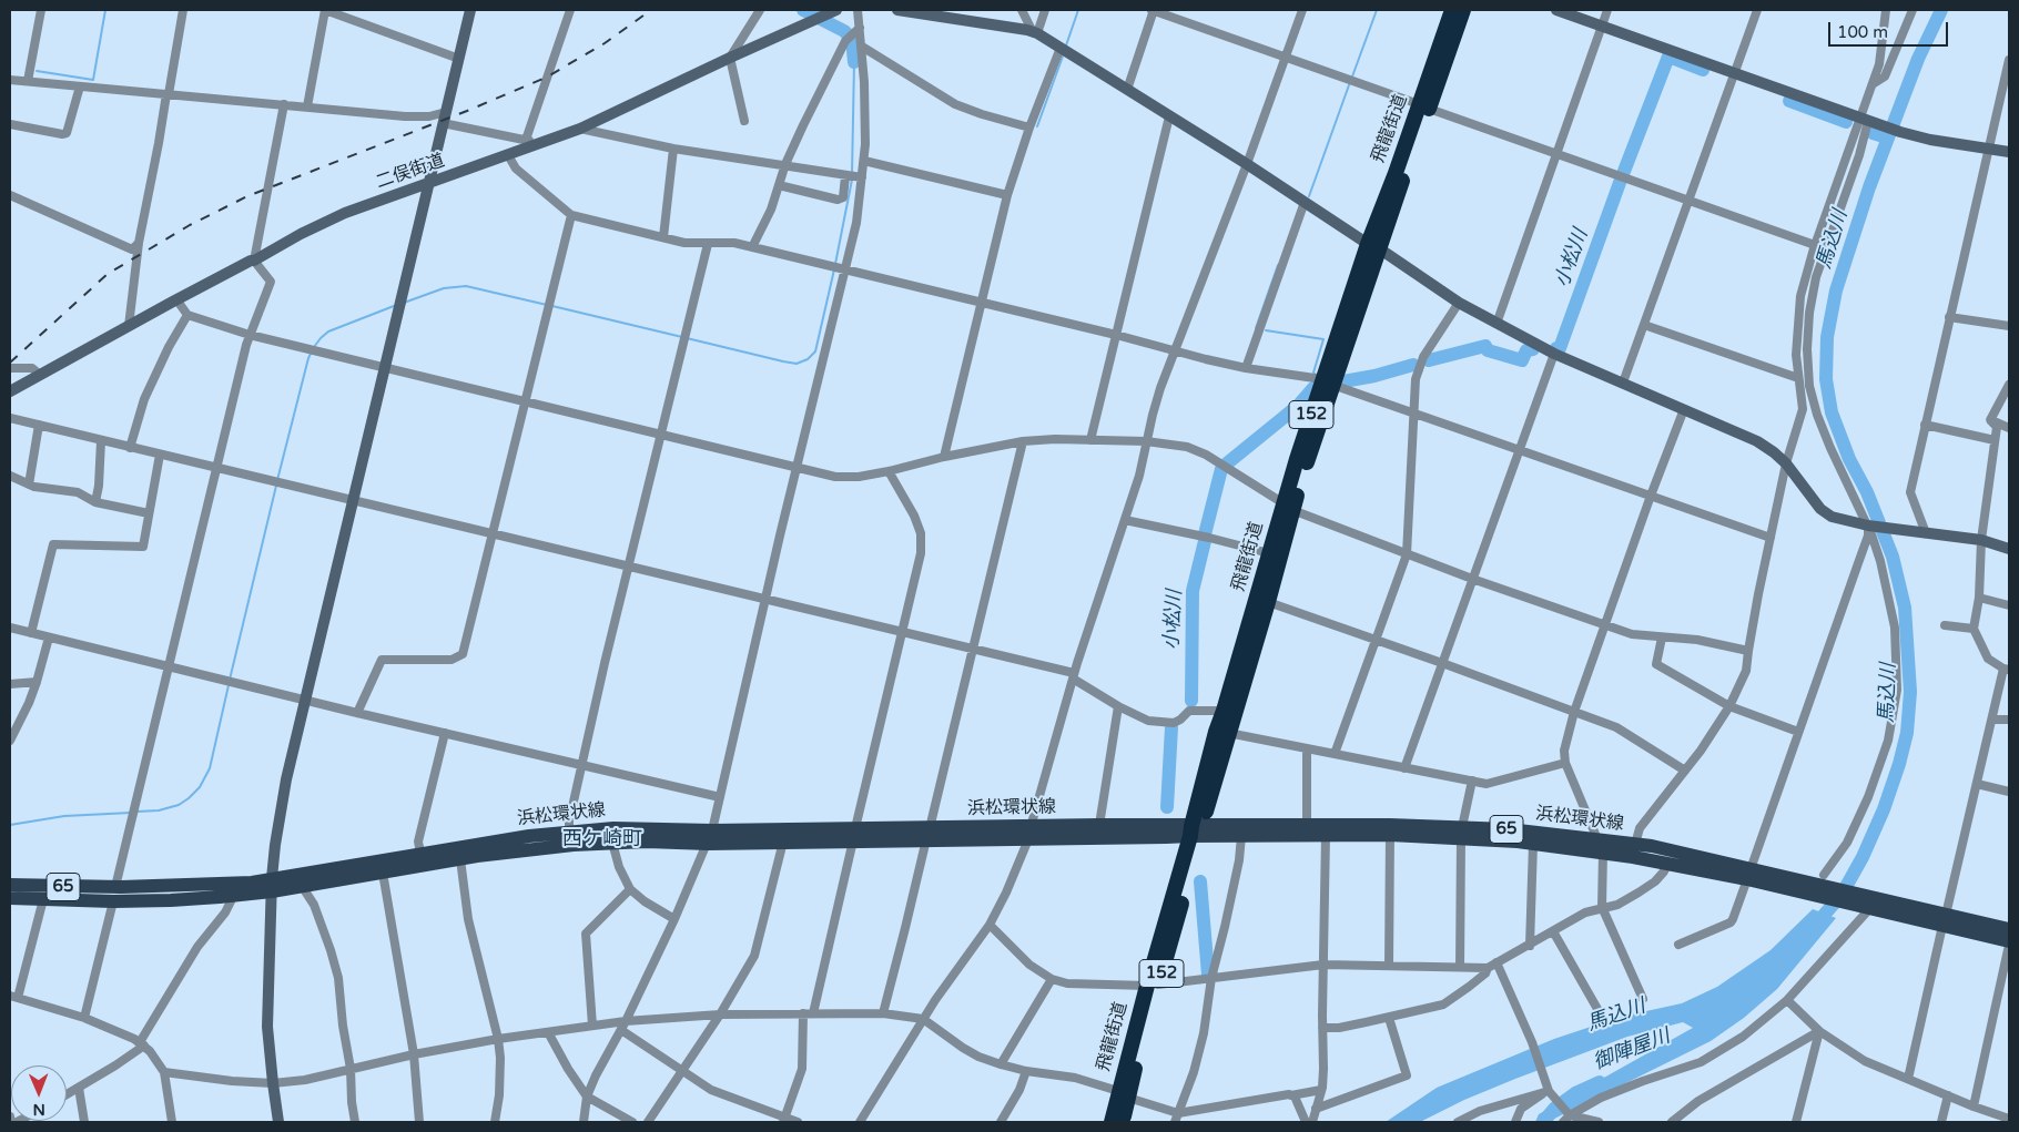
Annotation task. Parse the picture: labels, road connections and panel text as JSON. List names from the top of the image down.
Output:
{
  "streets": {
    "highway": ["飛龍街道", "152"],
    "main road": ["浜松環状線", "65"],
    "street": ["二俣街道"]
  },
  "crossings": [
    ["飛龍街道", "浜松環状線"]
  ],
  "districts": ["西ケ崎町"],
  "water": ["馬込川", "小松川", "御陣屋川"],
  "scale_bar": "100 m",
  "north": "bottom"
}
